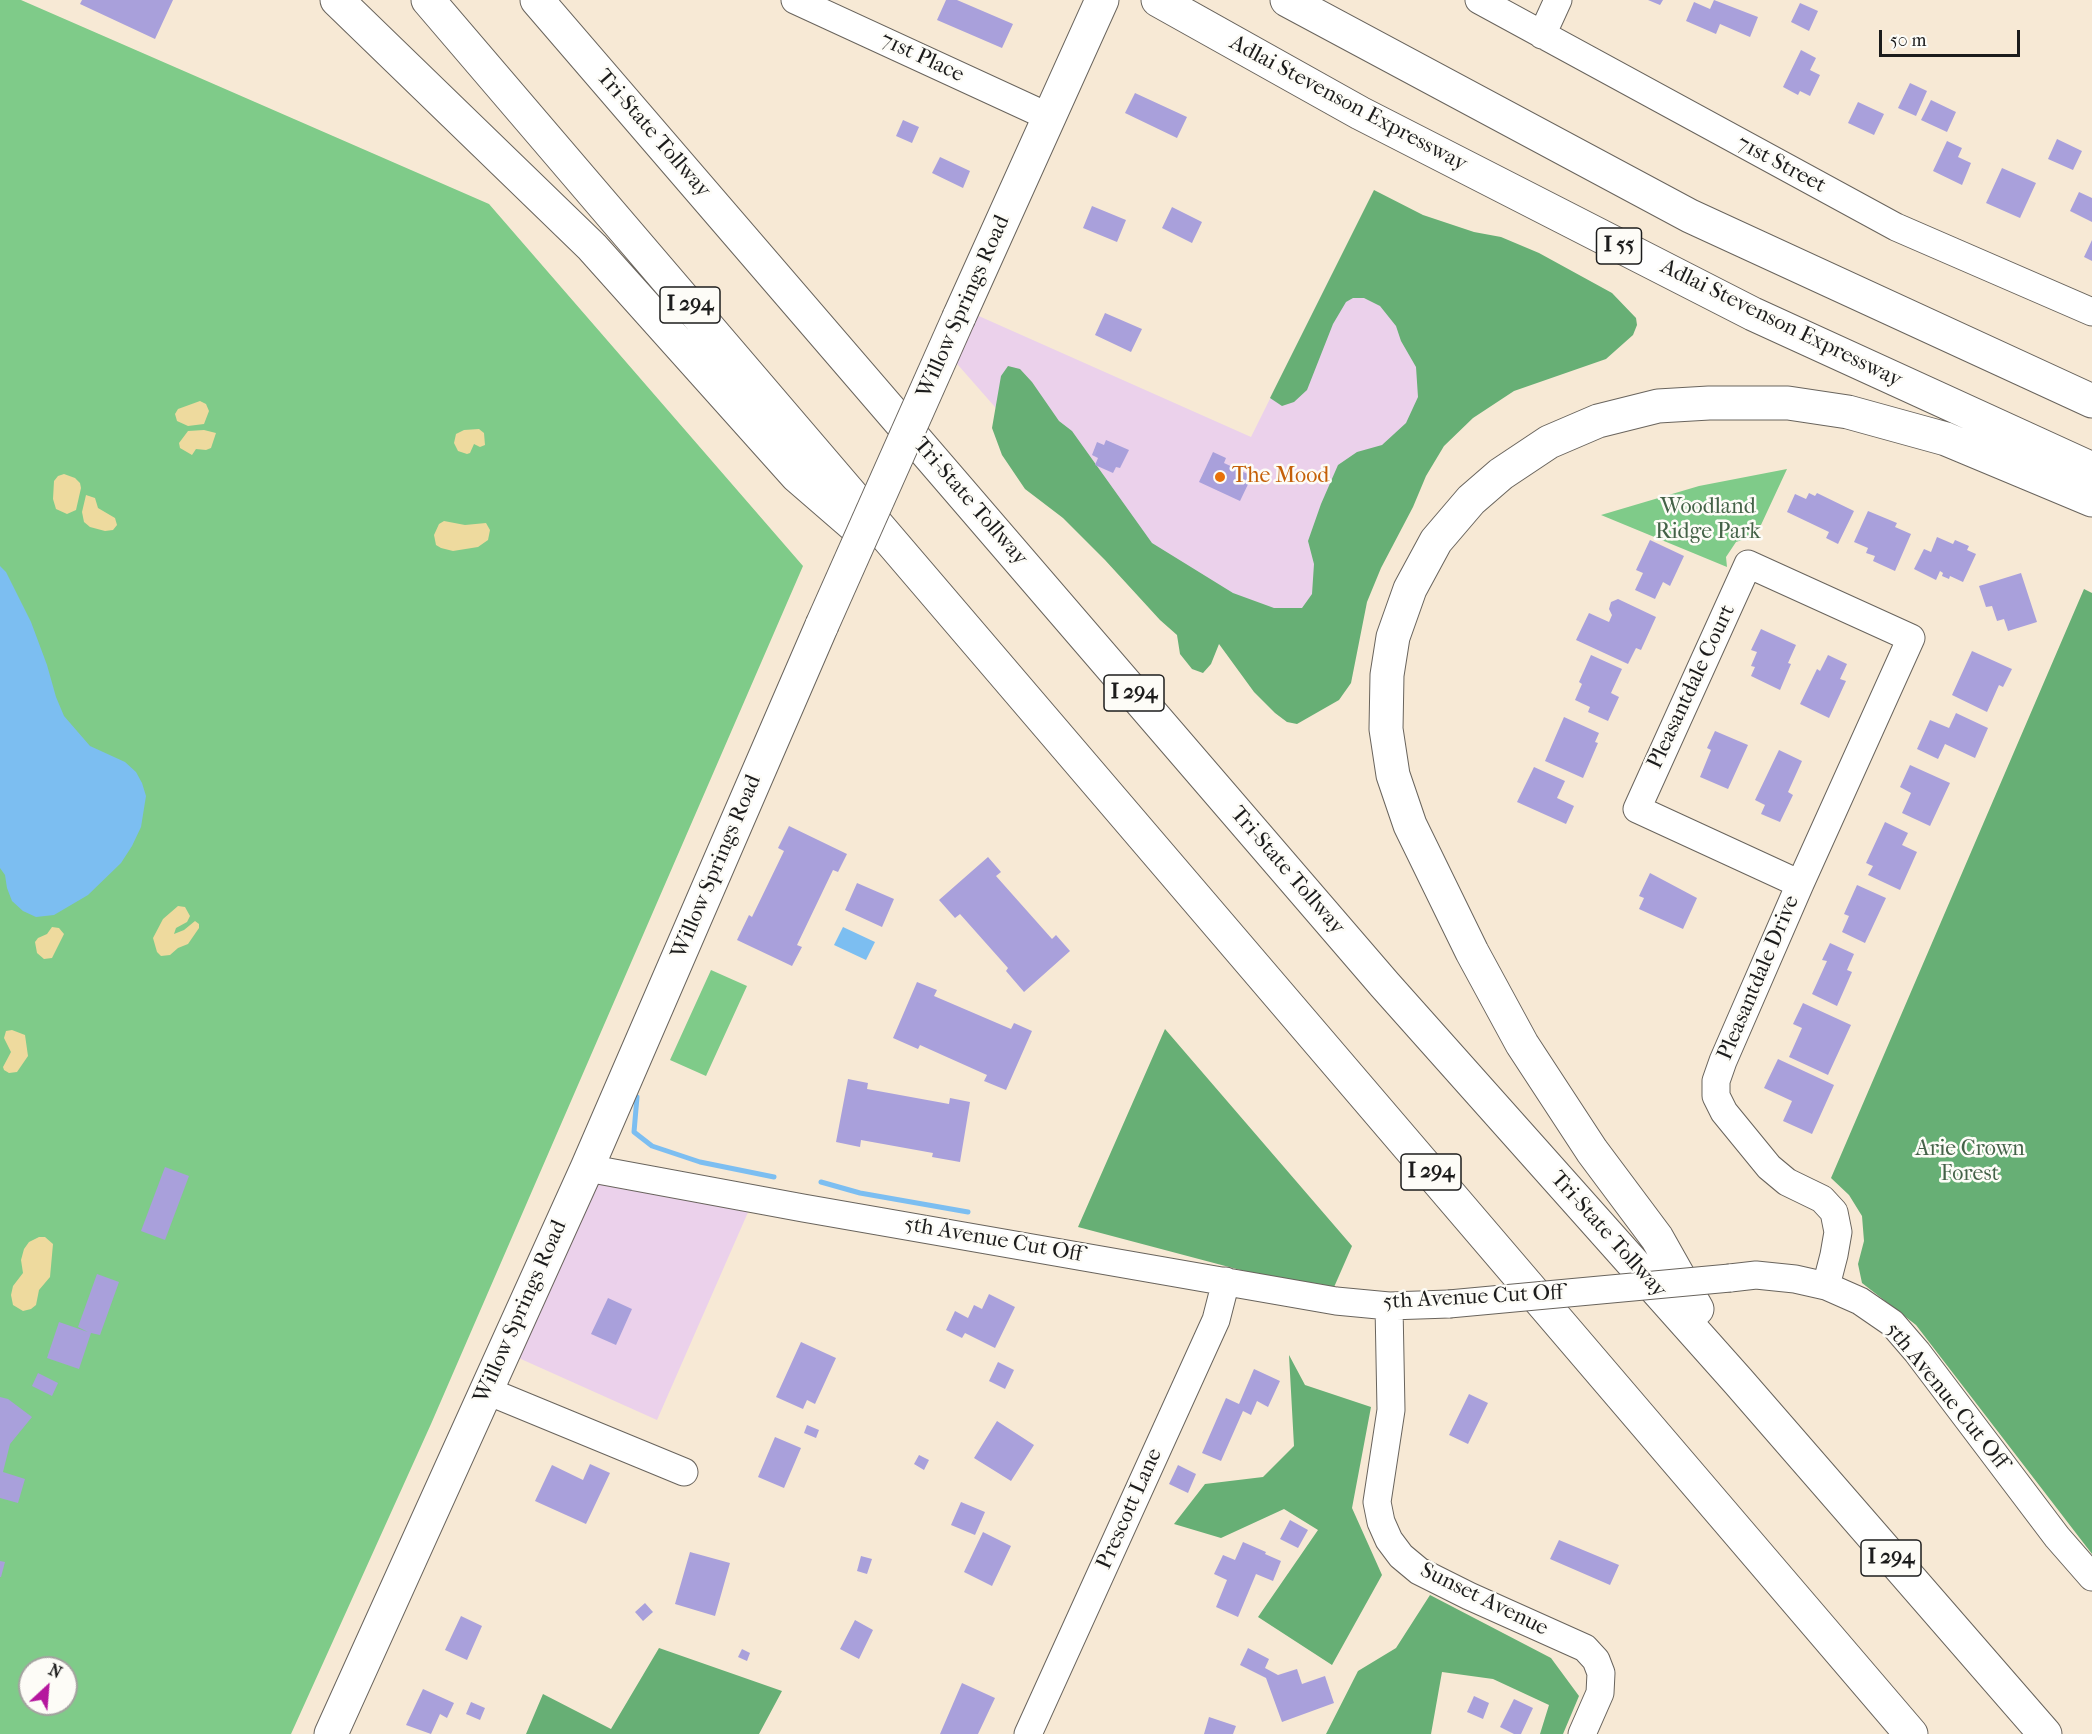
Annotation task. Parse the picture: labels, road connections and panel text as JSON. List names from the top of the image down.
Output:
{
  "streets": {
    "main road": [
      "Adlai Stevenson Expressway",
      "Tri-State Tollway",
      "I 55",
      "I 294",
      "Willow Springs Road"
    ],
    "street": [
      "71st Place",
      "71st Street",
      "Pleasantdale Court",
      "Pleasantdale Drive",
      "5th Avenue Cut Off",
      "Prescott Lane",
      "Sunset Avenue"
    ]
  },
  "crossings": [
    ["71st Place", "Willow Springs Road"],
    ["Willow Springs Road", "5th Avenue Cut Off"],
    ["Pleasantdale Court", "Pleasantdale Drive"],
    ["Pleasantdale Drive", "5th Avenue Cut Off"],
    ["5th Avenue Cut Off", "Prescott Lane"],
    ["5th Avenue Cut Off", "Sunset Avenue"]
  ],
  "parks": ["Woodland Ridge Park", "Arie Crown Forest"],
  "places": ["The Mood"],
  "scale_bar": "50 m",
  "north": "top right"
}
